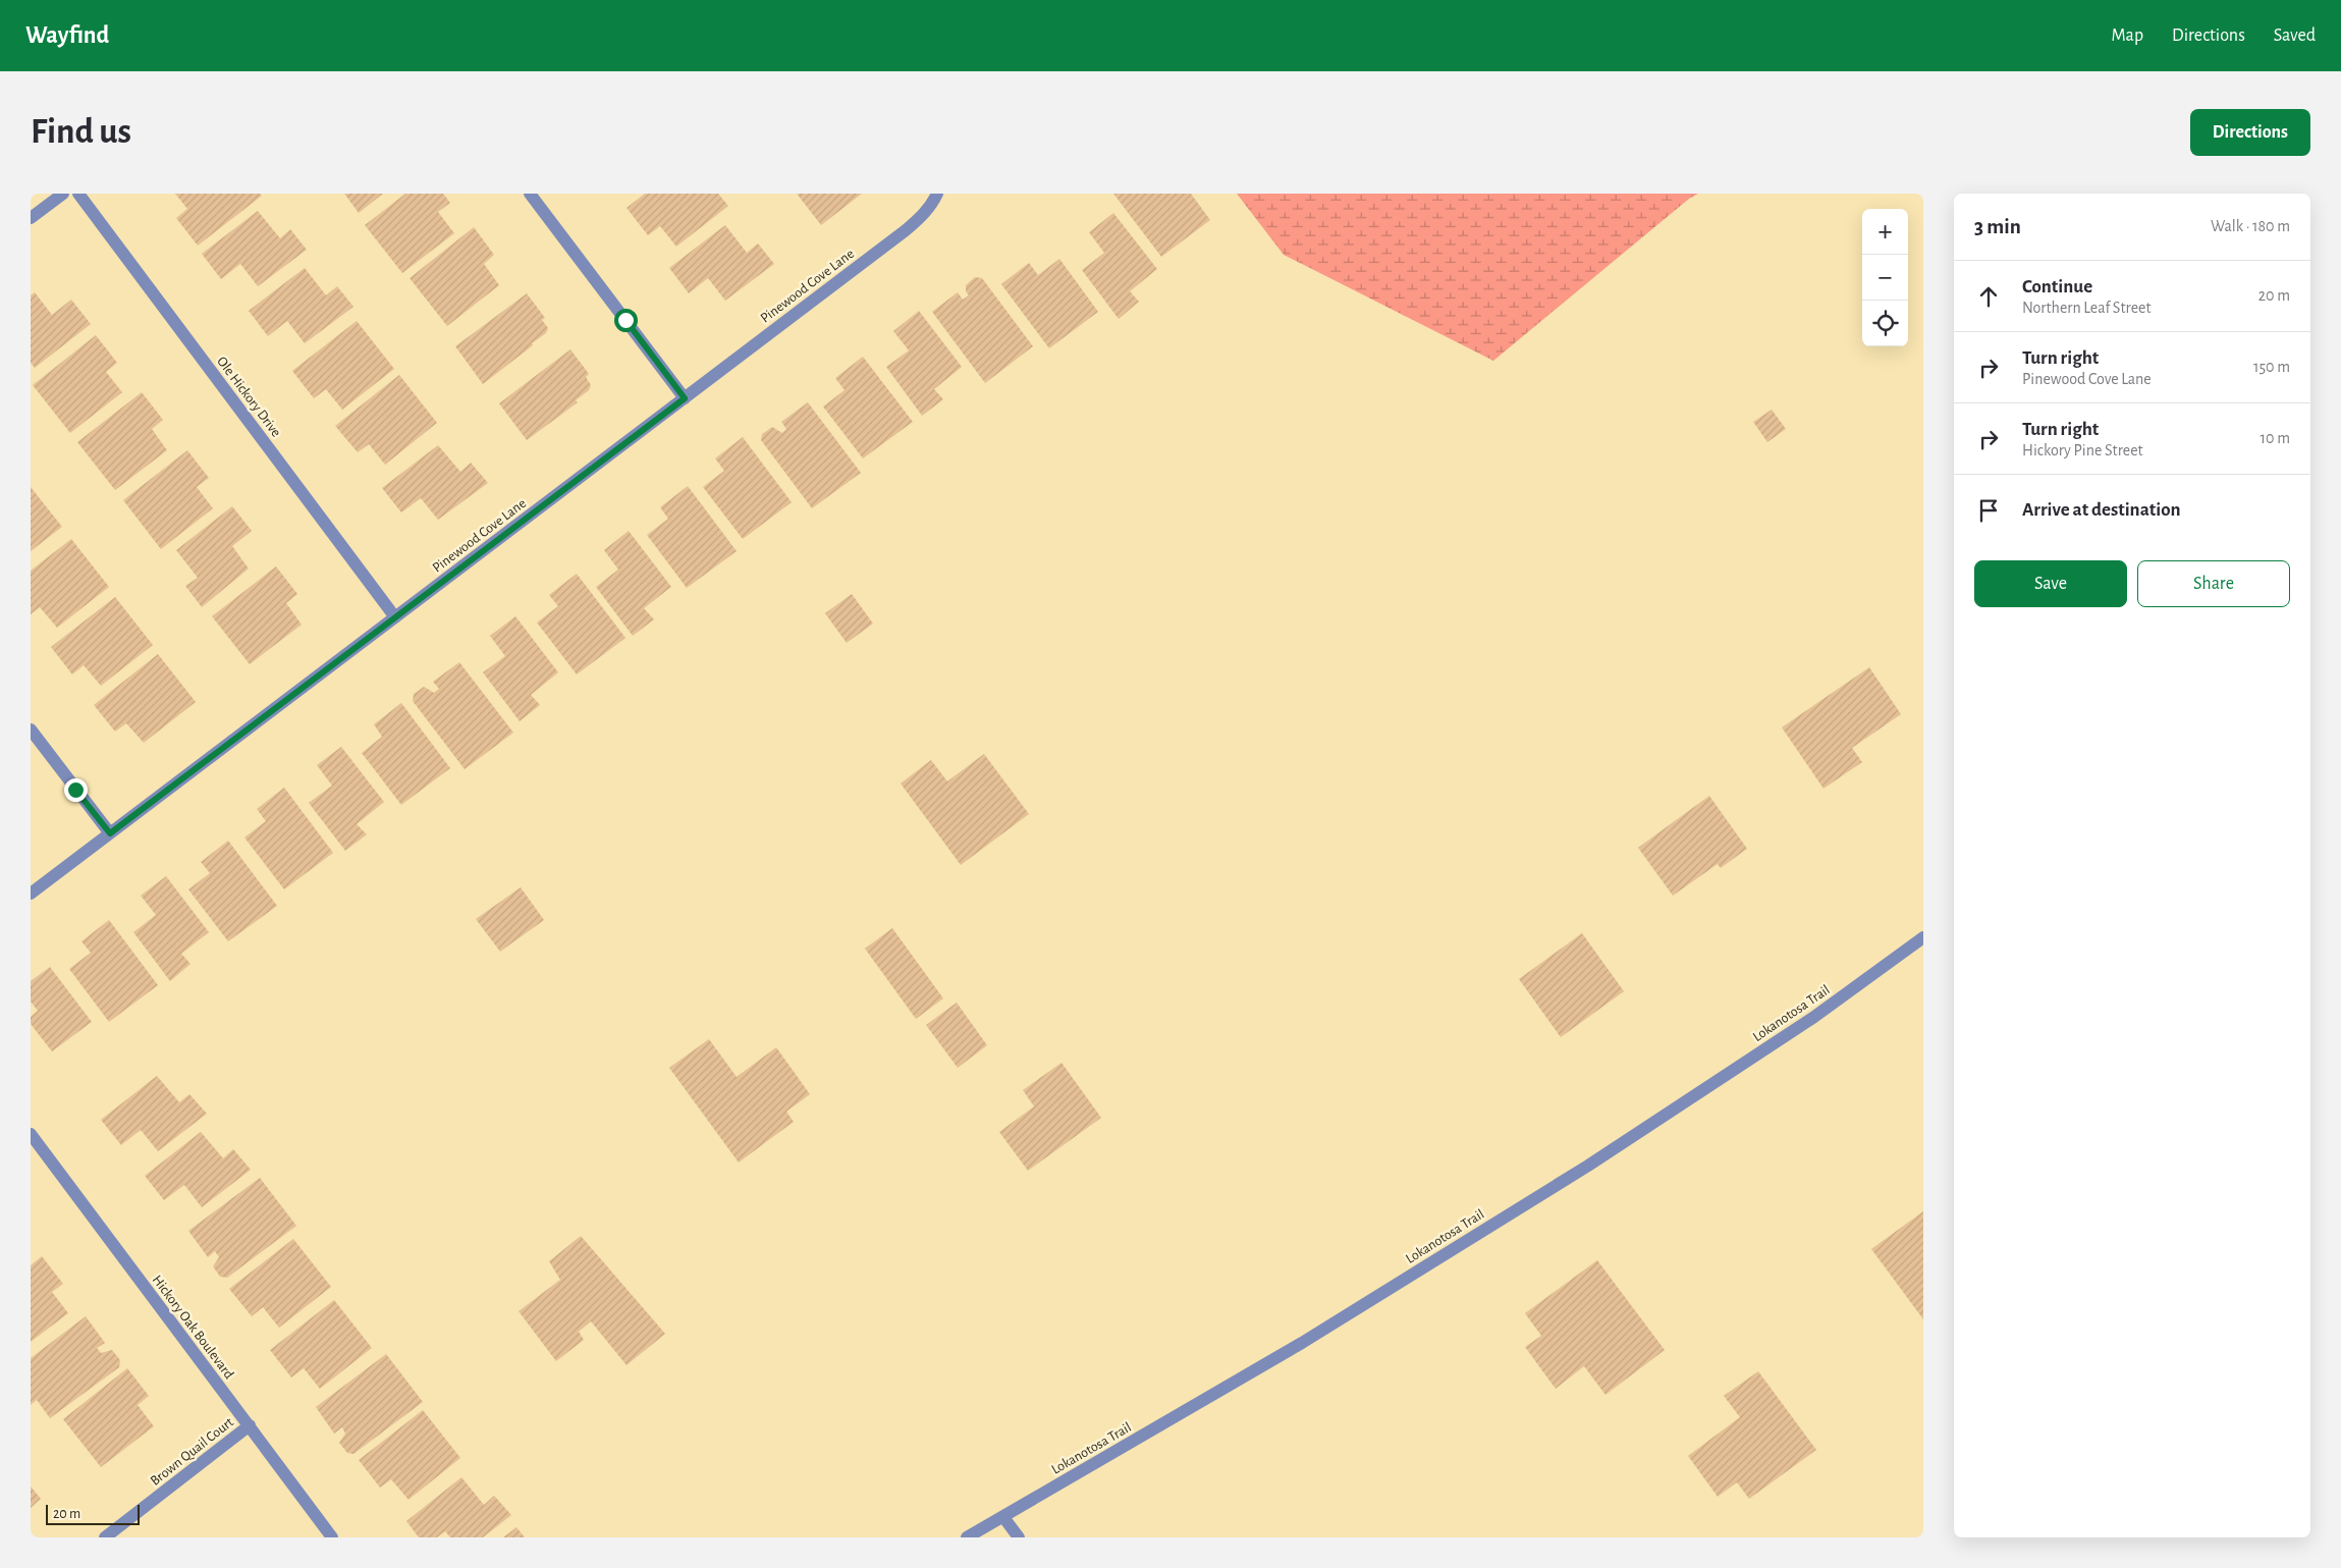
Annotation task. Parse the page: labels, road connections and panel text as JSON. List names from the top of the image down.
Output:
{
  "streets": {
    "street": [
      "Pinewood Cove Lane",
      "Ole Hickory Drive",
      "Lokanotosa Trail",
      "Hickory Oak Boulevard",
      "Brown Quail Court"
    ]
  },
  "crossings": [
    ["Pinewood Cove Lane", "Ole Hickory Drive"],
    ["Hickory Oak Boulevard", "Brown Quail Court"]
  ],
  "scale_bar": "20 m",
  "page": {
    "header": "Wayfind",
    "nav": ["Map", "Directions", "Saved"],
    "buttons": [
      "Directions",
      ["Save", "Share"]
    ],
    "title": "Find us",
    "heading": ["3 min", "Walk · 180 m"],
    "map_buttons": ["+", "−"],
    "list": [
      ["Continue", "Northern Leaf Street", "20 m"],
      ["Turn right", "Pinewood Cove Lane", "150 m"],
      ["Turn right", "Hickory Pine Street", "10 m"],
      "Arrive at destination"
    ],
    "scale": "20 m"
  }
}
